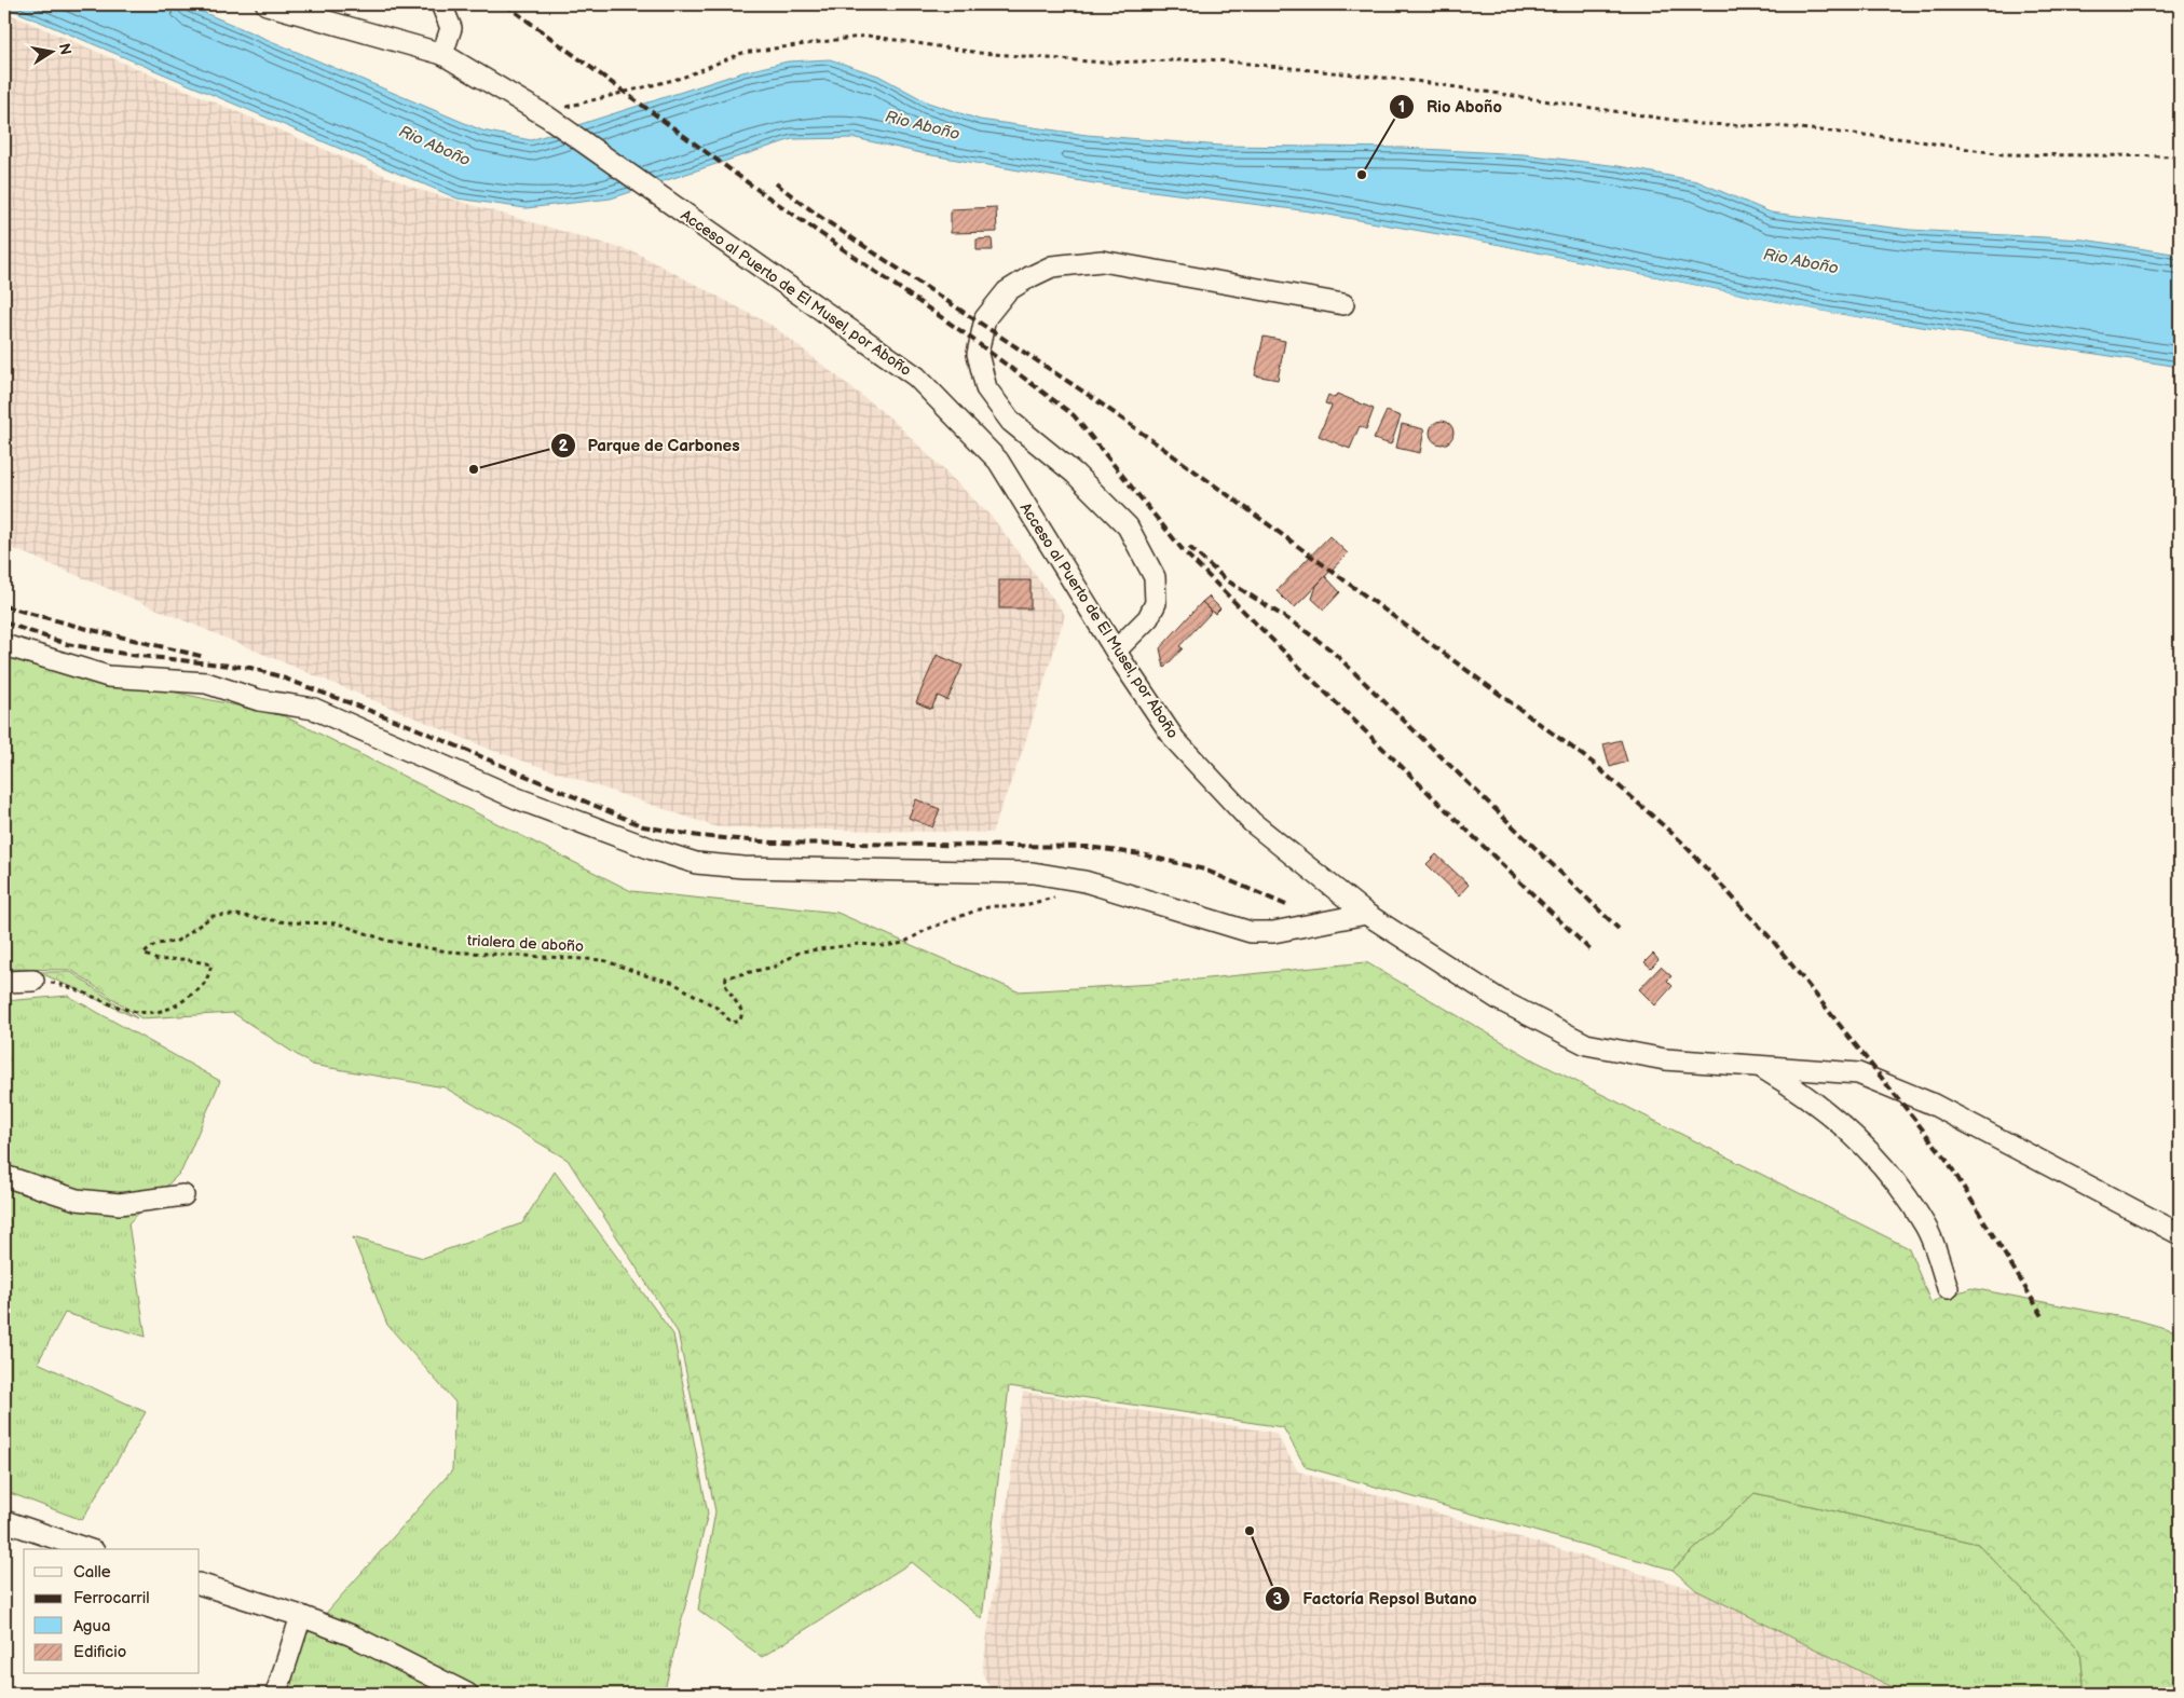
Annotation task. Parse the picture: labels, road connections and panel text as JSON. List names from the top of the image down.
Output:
{
  "streets": {
    "street": ["Acceso al Puerto de El Musel, por Aboño"],
    "path": ["trialera de aboño"]
  },
  "water": ["Rio Aboño"],
  "places": ["Rio Aboño", "Parque de Carbones", "Factoría Repsol Butano"],
  "legend": [
    "Calle",
    "Ferrocarril",
    "Agua",
    "Edificio"
  ],
  "north": "right"
}
